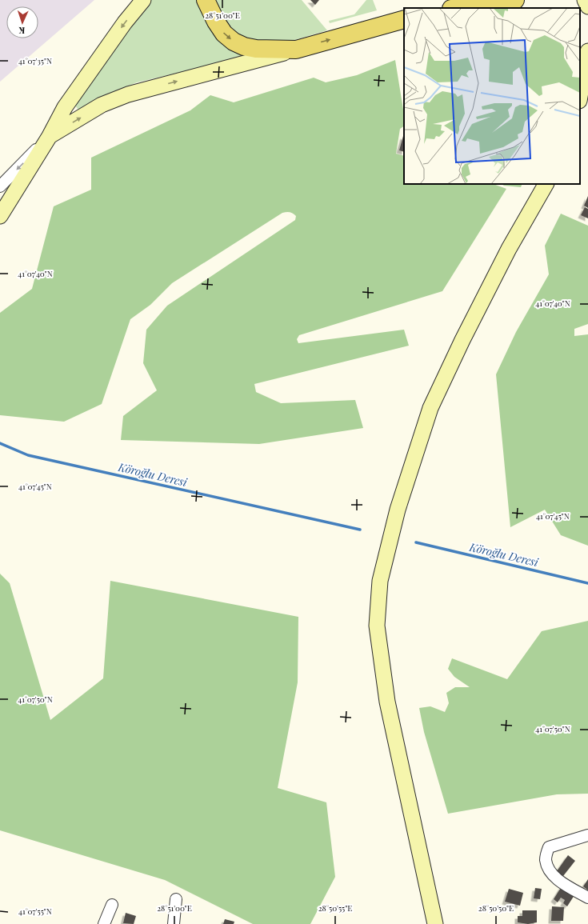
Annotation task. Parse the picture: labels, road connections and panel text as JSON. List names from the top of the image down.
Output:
{
  "water": ["Köroğlu Deresi"],
  "north": "bottom",
  "coordinates": [
    "28°51'00\"E",
    "41°07'35\"N",
    "41°07'40\"N",
    "41°07'45\"N",
    "41°07'50\"N",
    "28°50'55\"E",
    "28°50'50\"E",
    "41°07'55\"N"
  ]
}
